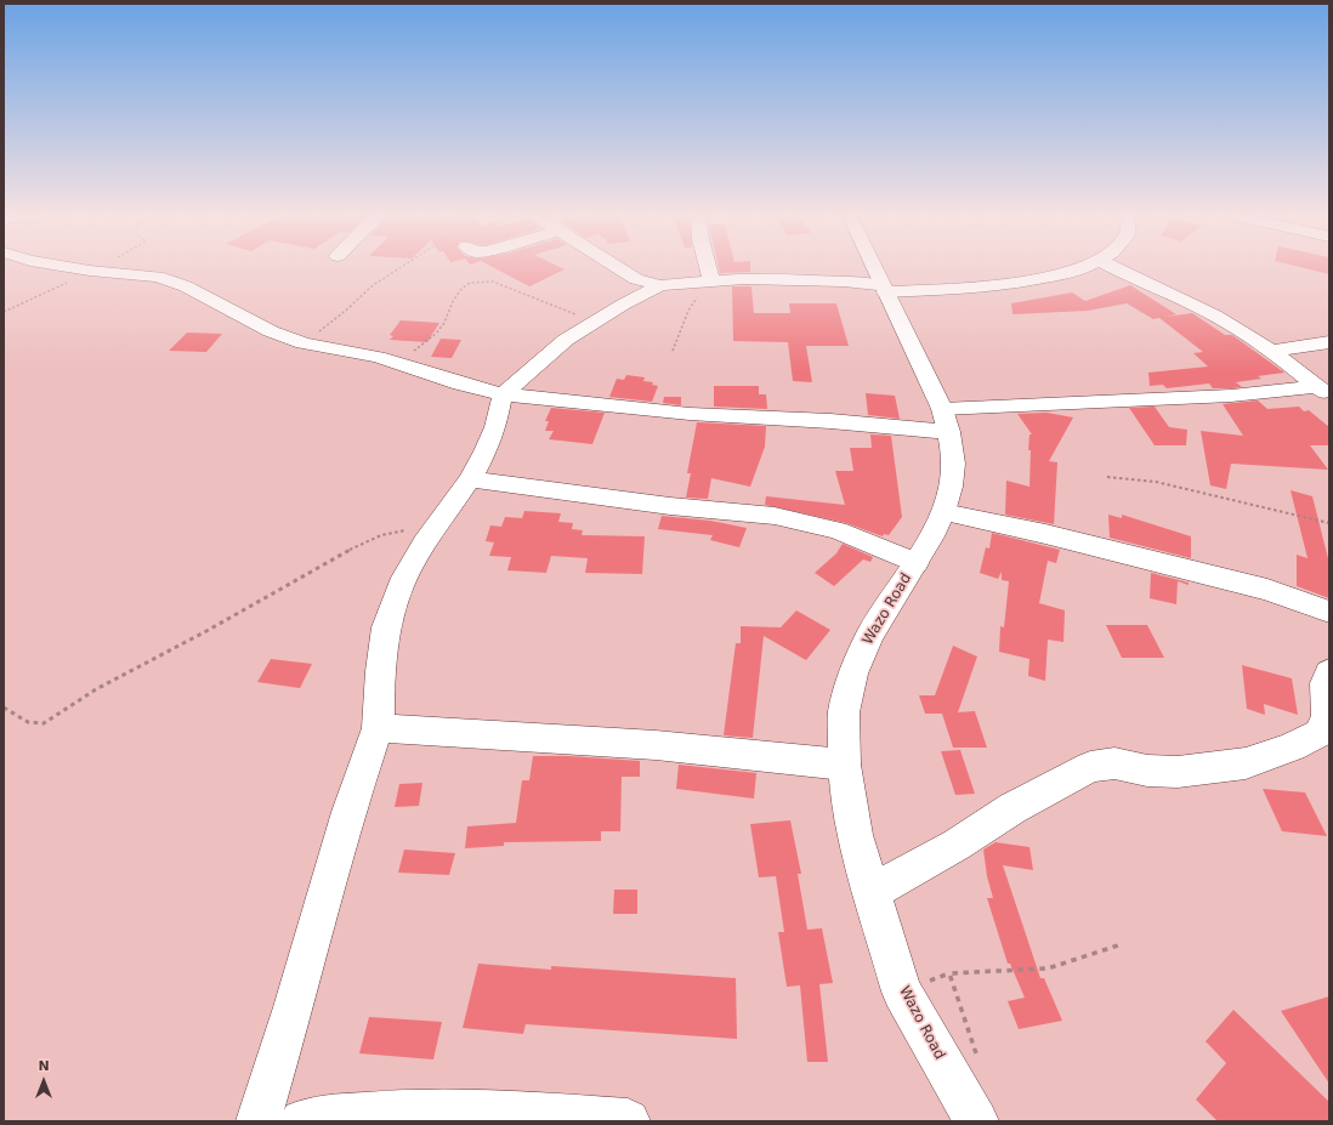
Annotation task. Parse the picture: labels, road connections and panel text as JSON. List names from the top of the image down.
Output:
{
  "streets": {
    "street": ["Wazo Road"]
  },
  "north": "top"
}
